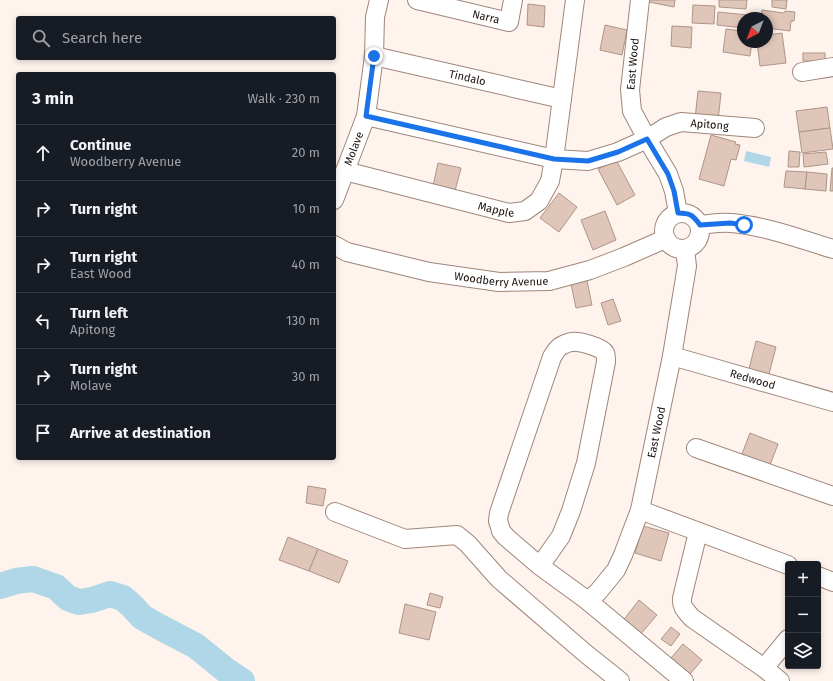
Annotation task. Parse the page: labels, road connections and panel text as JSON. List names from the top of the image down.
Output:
{
  "streets": {
    "street": [
      "Narra",
      "East Wood",
      "Tindalo",
      "Apitong",
      "Molave",
      "Mapple",
      "Woodberry Avenue",
      "Redwood"
    ]
  },
  "crossings": [
    ["East Wood", "Apitong"],
    ["East Wood", "Woodberry Avenue"],
    ["East Wood", "Redwood"],
    ["Tindalo", "Molave"],
    ["Tindalo", "Mapple"],
    ["Apitong", "Molave"],
    ["Apitong", "Mapple"],
    ["Molave", "Mapple"]
  ],
  "north": "bottom left",
  "page": {
    "search": "Search here",
    "heading": ["3 min", "Walk · 230 m"],
    "list": [
      ["Continue", "Woodberry Avenue", "20 m"],
      ["Turn right", "10 m"],
      ["Turn right", "East Wood", "40 m"],
      ["Turn left", "Apitong", "130 m"],
      ["Turn right", "Molave", "30 m"],
      "Arrive at destination"
    ],
    "map_buttons": ["+", "−"]
  }
}
